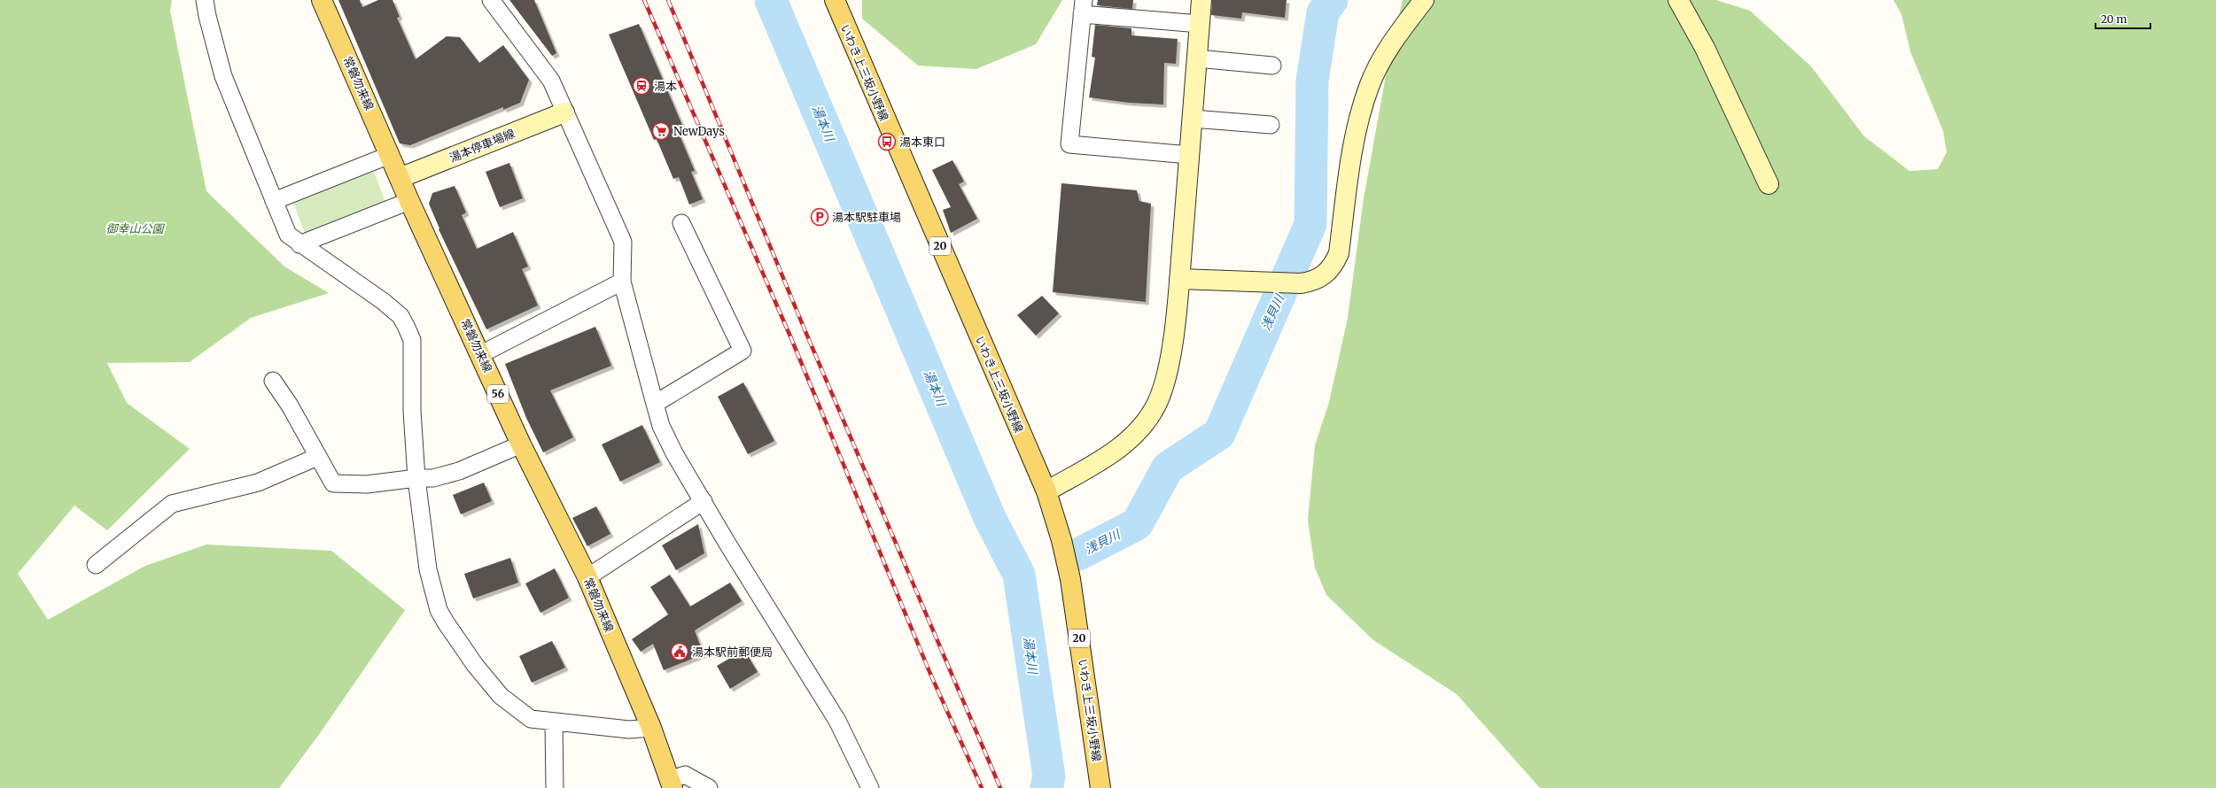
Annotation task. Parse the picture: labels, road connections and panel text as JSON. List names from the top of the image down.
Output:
{
  "streets": {
    "main road": [
      "いわき上三坂小野線",
      "常磐勿来線",
      "20",
      "56"
    ],
    "street": ["湯本停車場線"]
  },
  "crossings": [
    ["常磐勿来線", "湯本停車場線"]
  ],
  "water": ["湯本川", "浅貝川"],
  "parks": ["御幸山公園"],
  "places": {
    "station": ["湯本"],
    "supermarket": ["NewDays"],
    "bus stop": ["湯本東口"],
    "parking": ["湯本駅駐車場"],
    "public building": ["湯本駅前郵便局"]
  },
  "scale_bar": "20 m"
}
